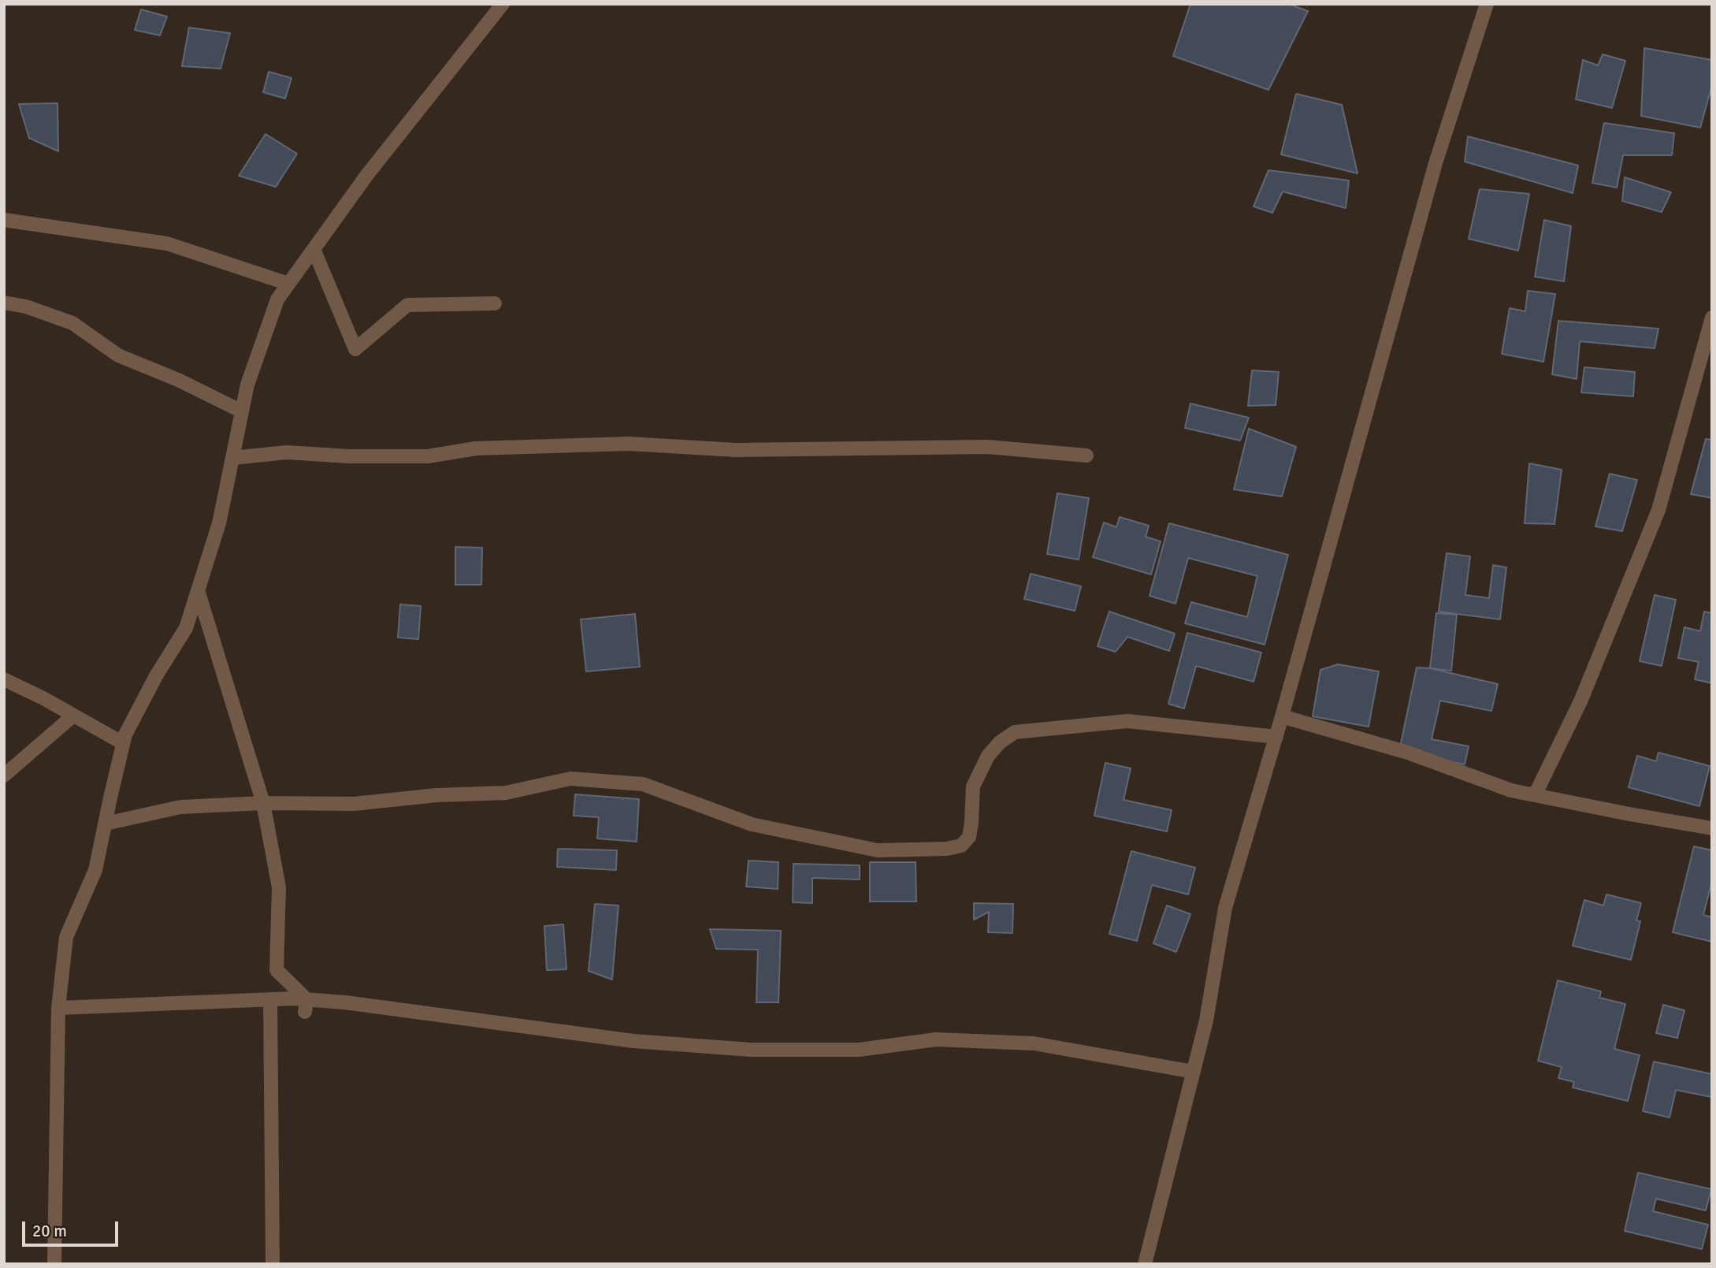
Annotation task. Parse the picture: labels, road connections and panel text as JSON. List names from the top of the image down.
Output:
{
  "scale_bar": "20 m"
}
